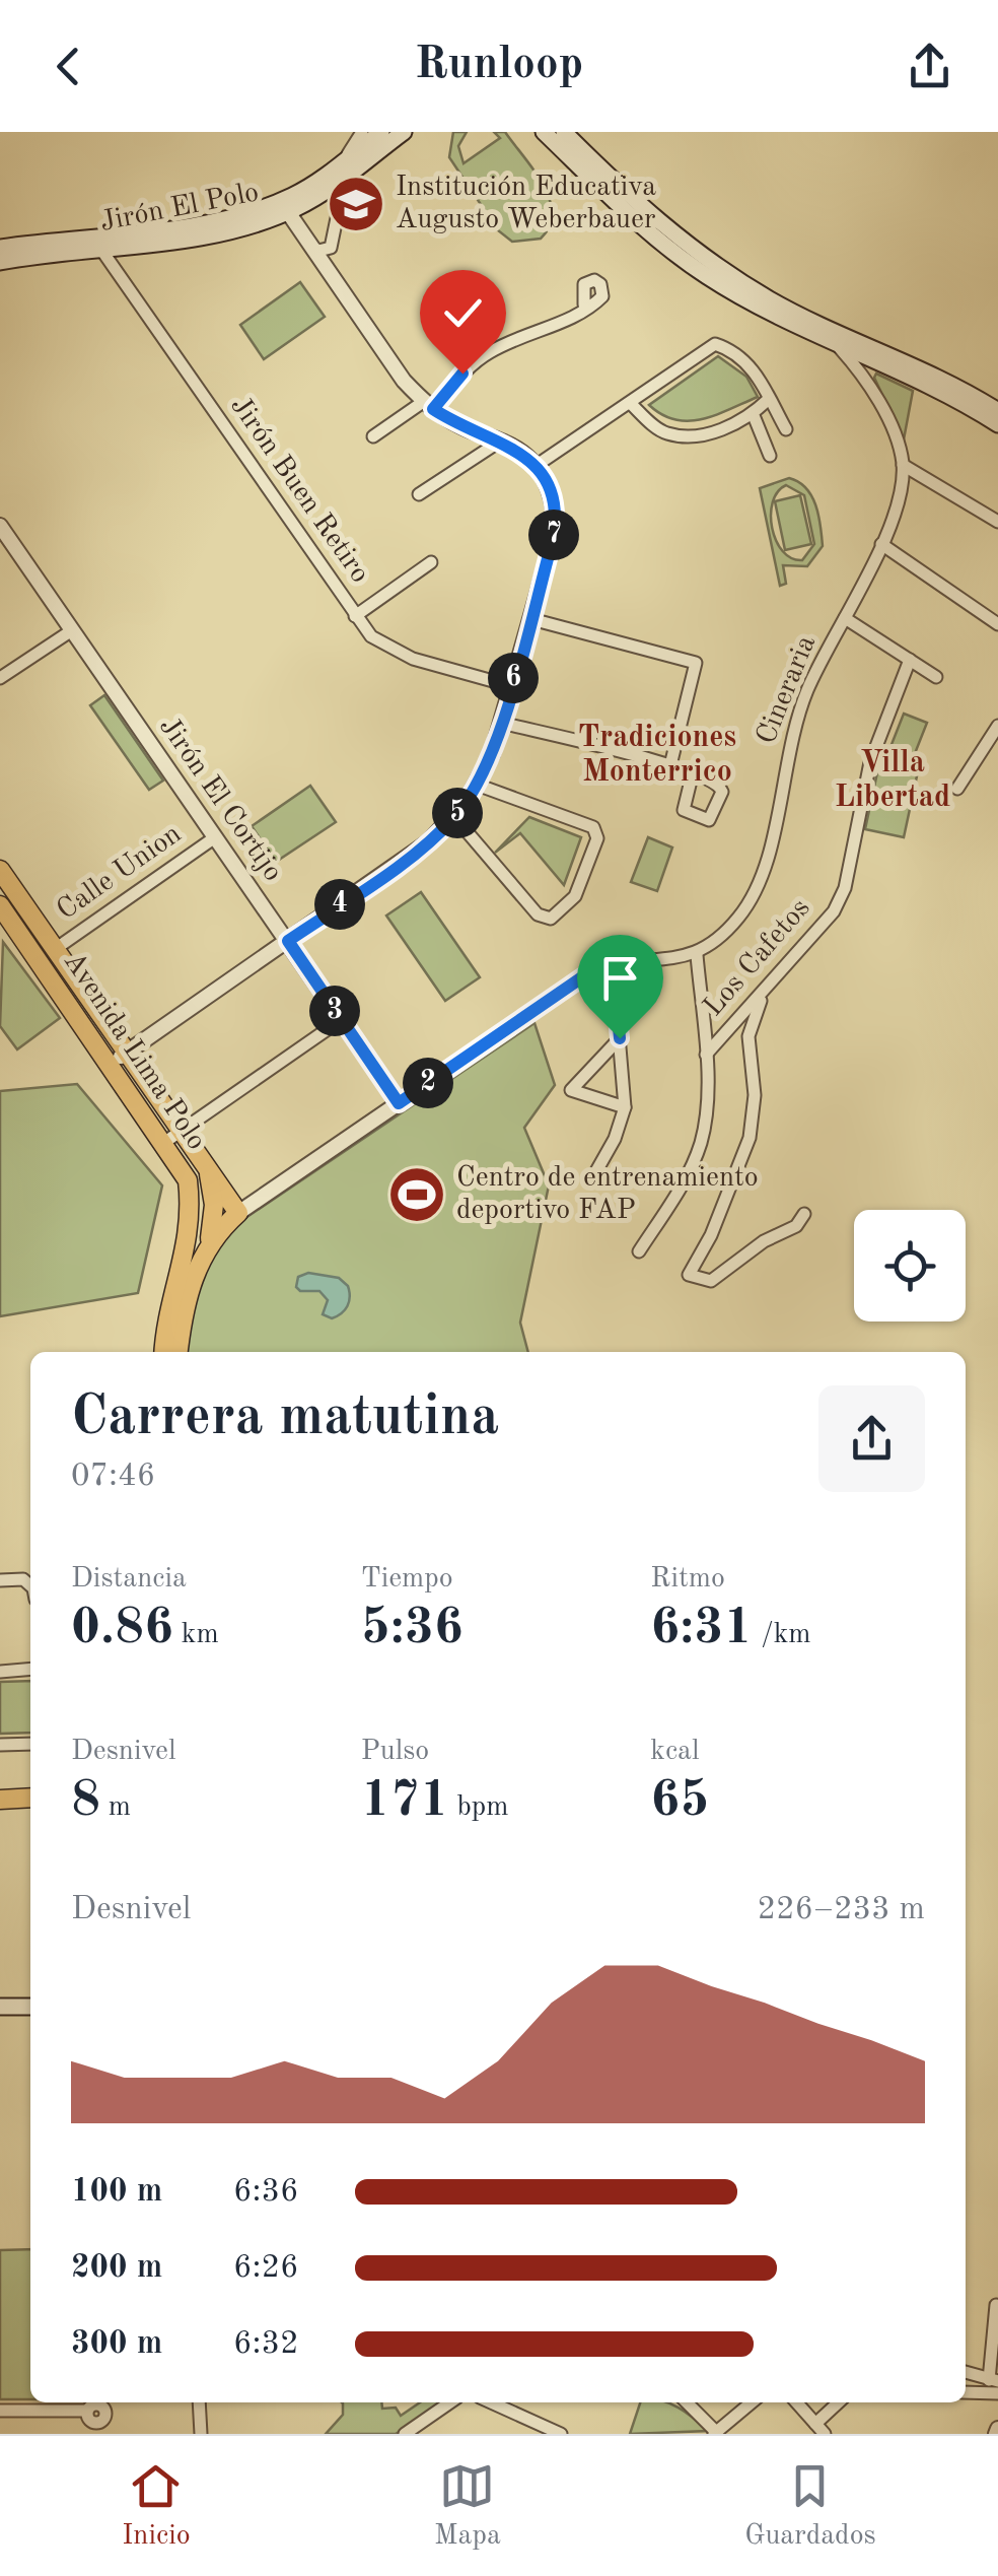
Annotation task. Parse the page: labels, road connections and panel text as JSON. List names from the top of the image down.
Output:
{
  "streets": {
    "main road": ["Jirón El Polo", "Avenida Lima Polo"],
    "street": [
      "Jirón Buen Retiro",
      "Cineraria",
      "Jirón El Cortijo",
      "Calle Union",
      "Los Cafetos"
    ]
  },
  "crossings": [
    ["Jirón El Polo", "Jirón Buen Retiro"],
    ["Jirón El Cortijo", "Calle Union"],
    ["Calle Union", "Avenida Lima Polo"]
  ],
  "districts": ["Tradiciones Monterrico", "Villa Libertad"],
  "places": {
    "school or university": ["Institución Educativa Augusto Weberbauer"],
    "sports": ["Centro de entrenamiento deportivo FAP"]
  },
  "page": {
    "header": "Runloop",
    "pins": [
      "7",
      "6",
      "5",
      "4",
      "3",
      "2"
    ],
    "heading": ["Carrera matutina", "07:46"],
    "stats": [
      ["Distancia", "0.86 km"],
      ["Tiempo", "5:36"],
      ["Ritmo", "6:31 /km"],
      ["Desnivel", "8 m"],
      ["Pulso", "171 bpm"],
      ["kcal", "65"]
    ],
    "chart": ["Desnivel", "226–233 m"],
    "list": [
      {
        "name": "100 m",
        "note": "6:36"
      },
      {
        "name": "200 m",
        "note": "6:26"
      },
      {
        "name": "300 m",
        "note": "6:32"
      }
    ],
    "tabs": ["Inicio", "Mapa", "Guardados"]
  }
}
